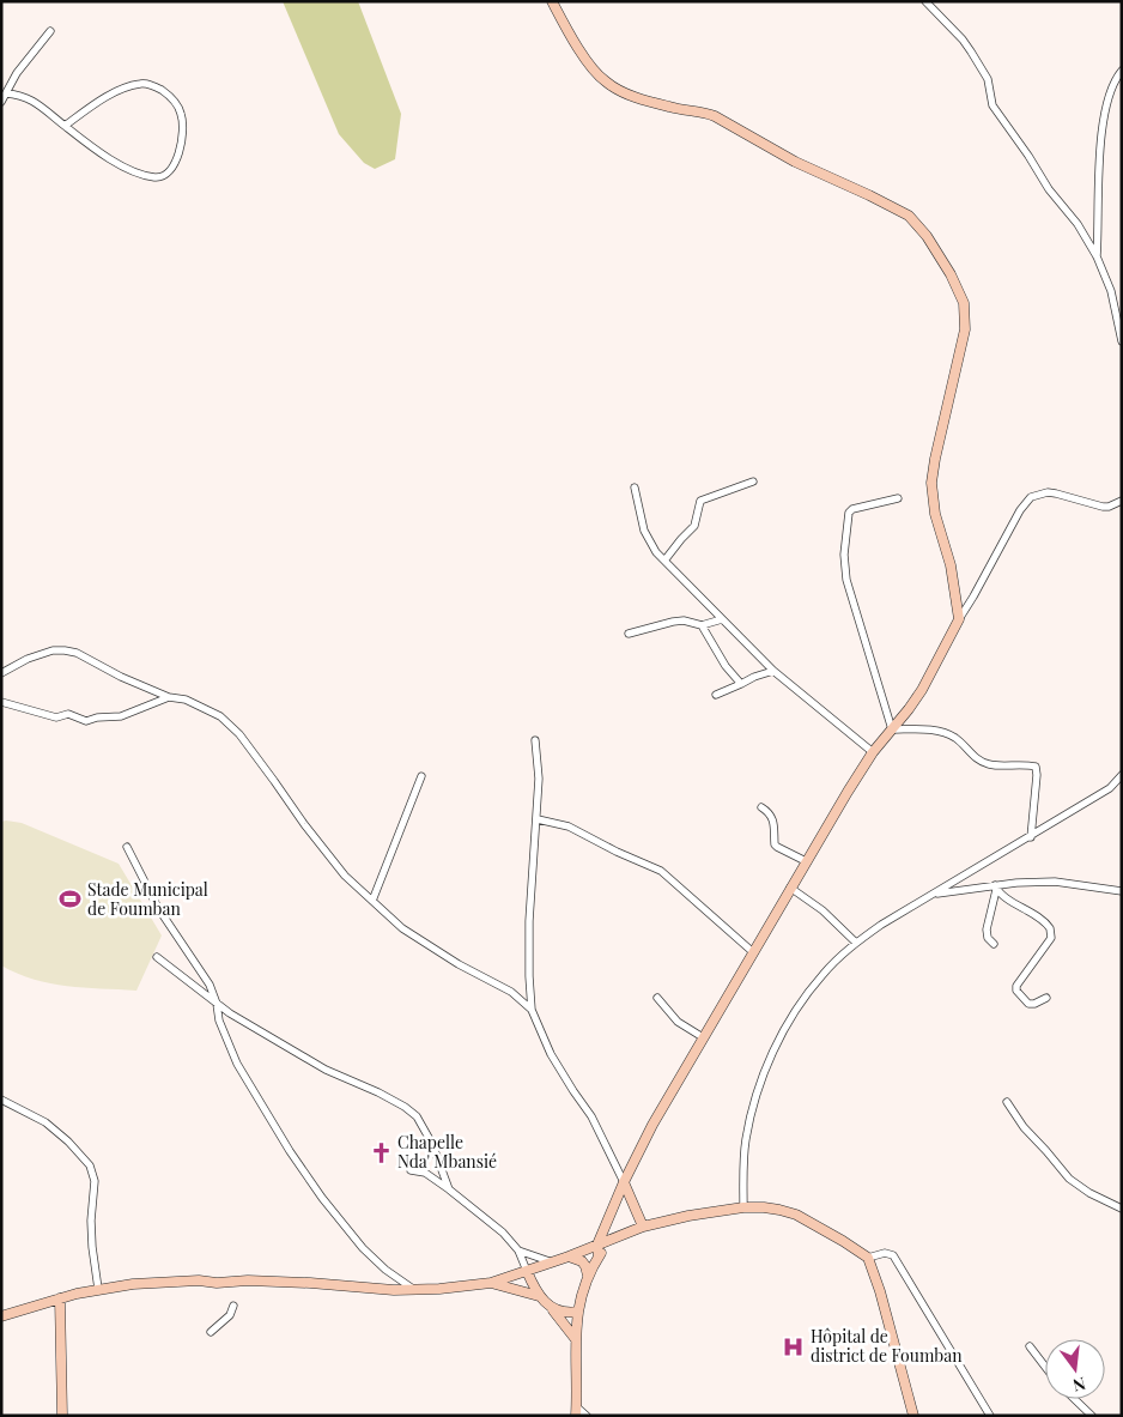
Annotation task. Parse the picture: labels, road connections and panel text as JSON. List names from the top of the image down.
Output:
{
  "places": {
    "sports": ["Stade Municipal de Foumban"],
    "church": ["Chapelle Nda' Mbansié"],
    "hospital": ["Hôpital de district de Foumban"]
  },
  "north": "bottom"
}
